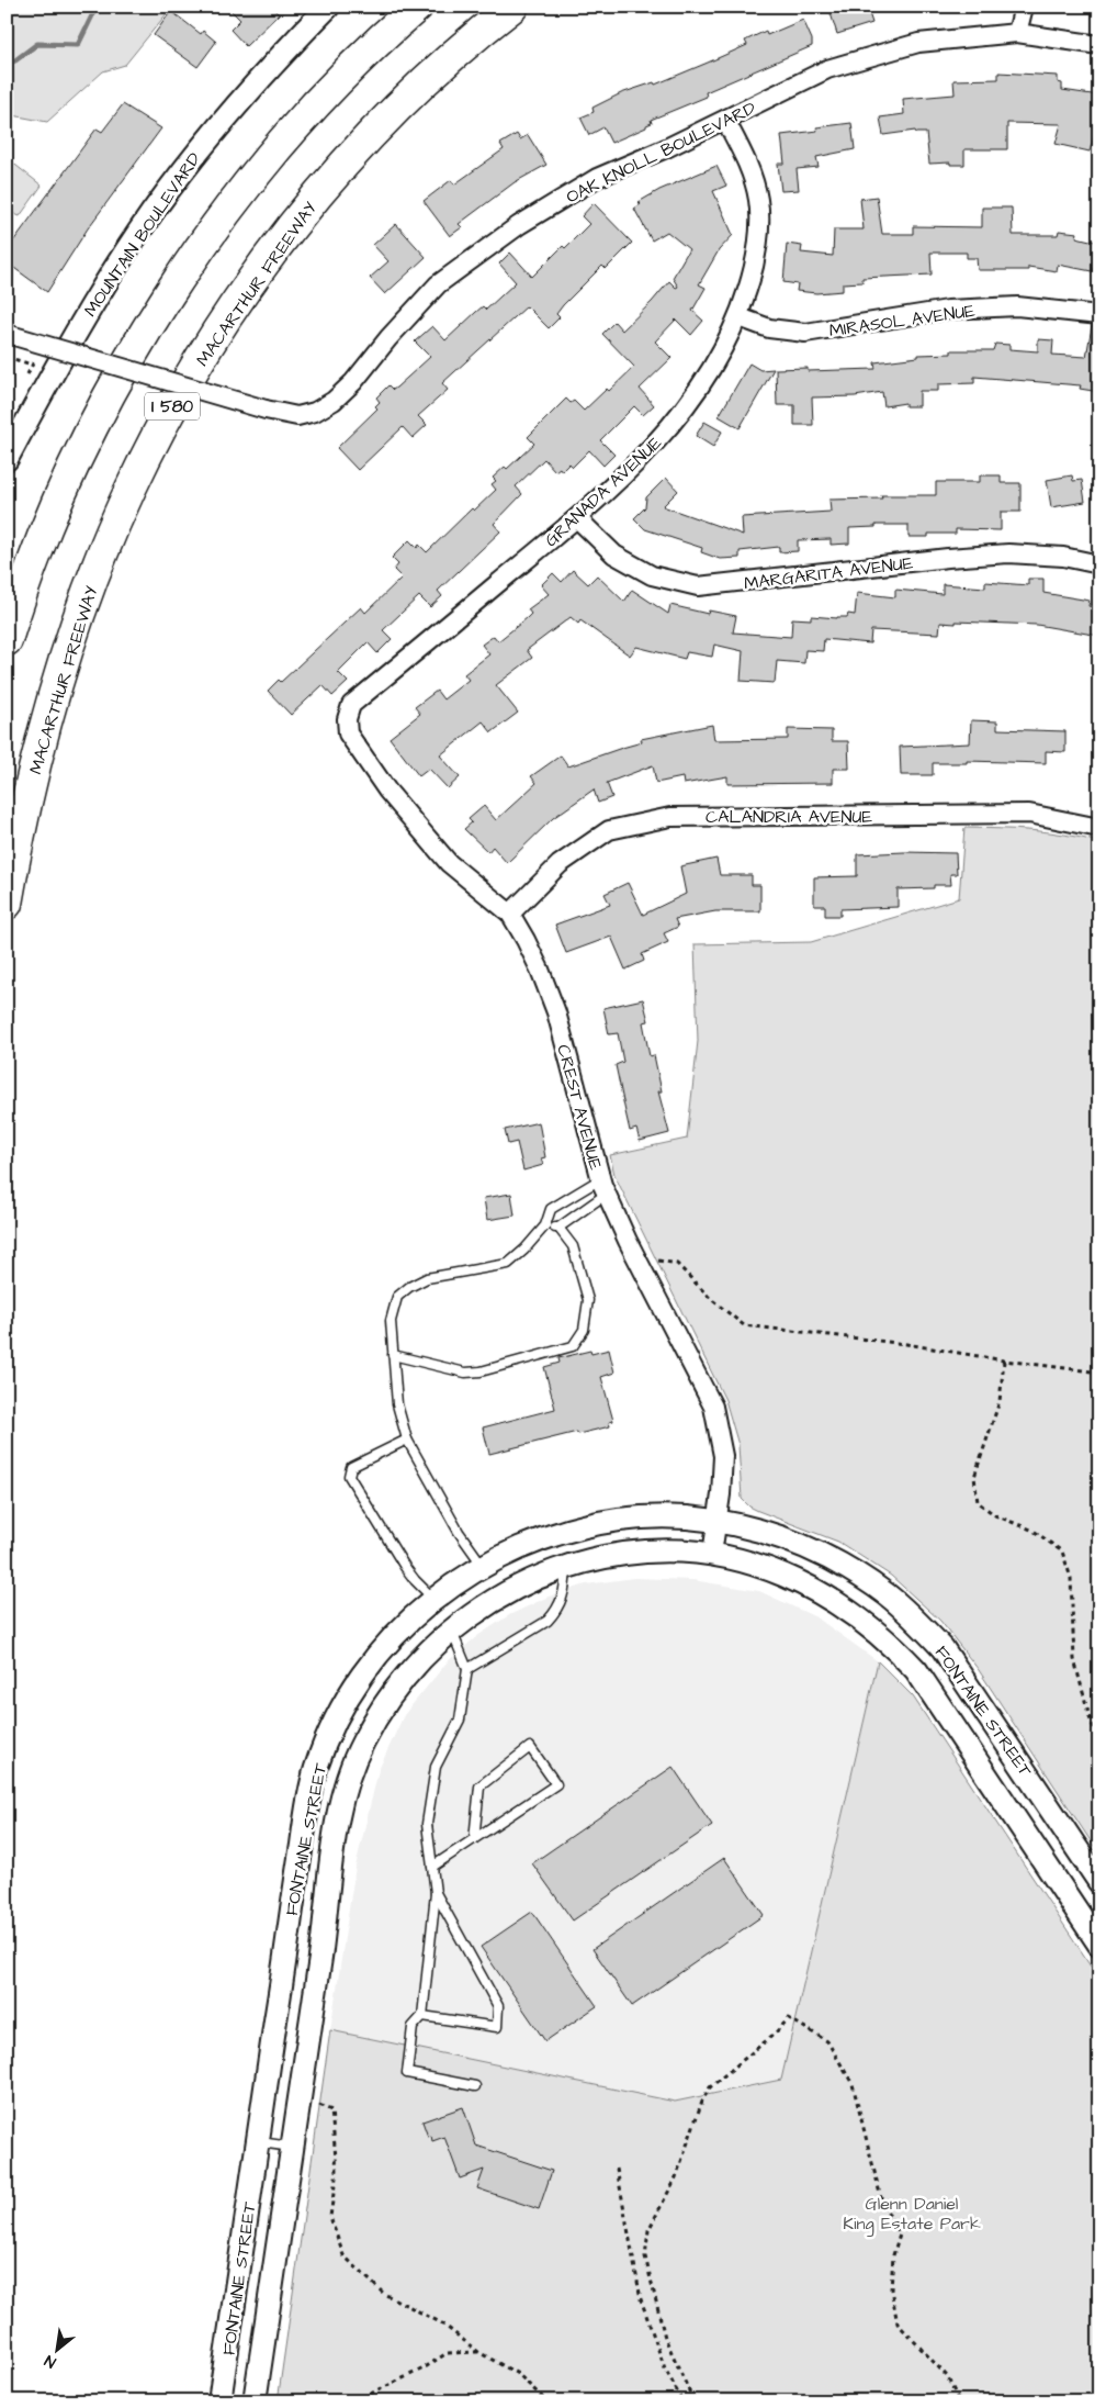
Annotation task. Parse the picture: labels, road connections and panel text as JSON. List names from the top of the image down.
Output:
{
  "streets": {
    "highway": ["MACARTHUR FREEWAY", "I 580"],
    "street": [
      "OAK KNOLL BOULEVARD",
      "MOUNTAIN BOULEVARD",
      "MIRASOL AVENUE",
      "GRANADA AVENUE",
      "MARGARITA AVENUE",
      "CALANDRIA AVENUE",
      "CREST AVENUE",
      "FONTAINE STREET"
    ]
  },
  "crossings": [
    ["OAK KNOLL BOULEVARD", "GRANADA AVENUE"],
    ["MIRASOL AVENUE", "GRANADA AVENUE"],
    ["GRANADA AVENUE", "MARGARITA AVENUE"],
    ["GRANADA AVENUE", "CREST AVENUE"],
    ["CALANDRIA AVENUE", "CREST AVENUE"],
    ["CREST AVENUE", "FONTAINE STREET"]
  ],
  "parks": ["Glenn Daniel King Estate Park"],
  "north": "bottom left"
}
